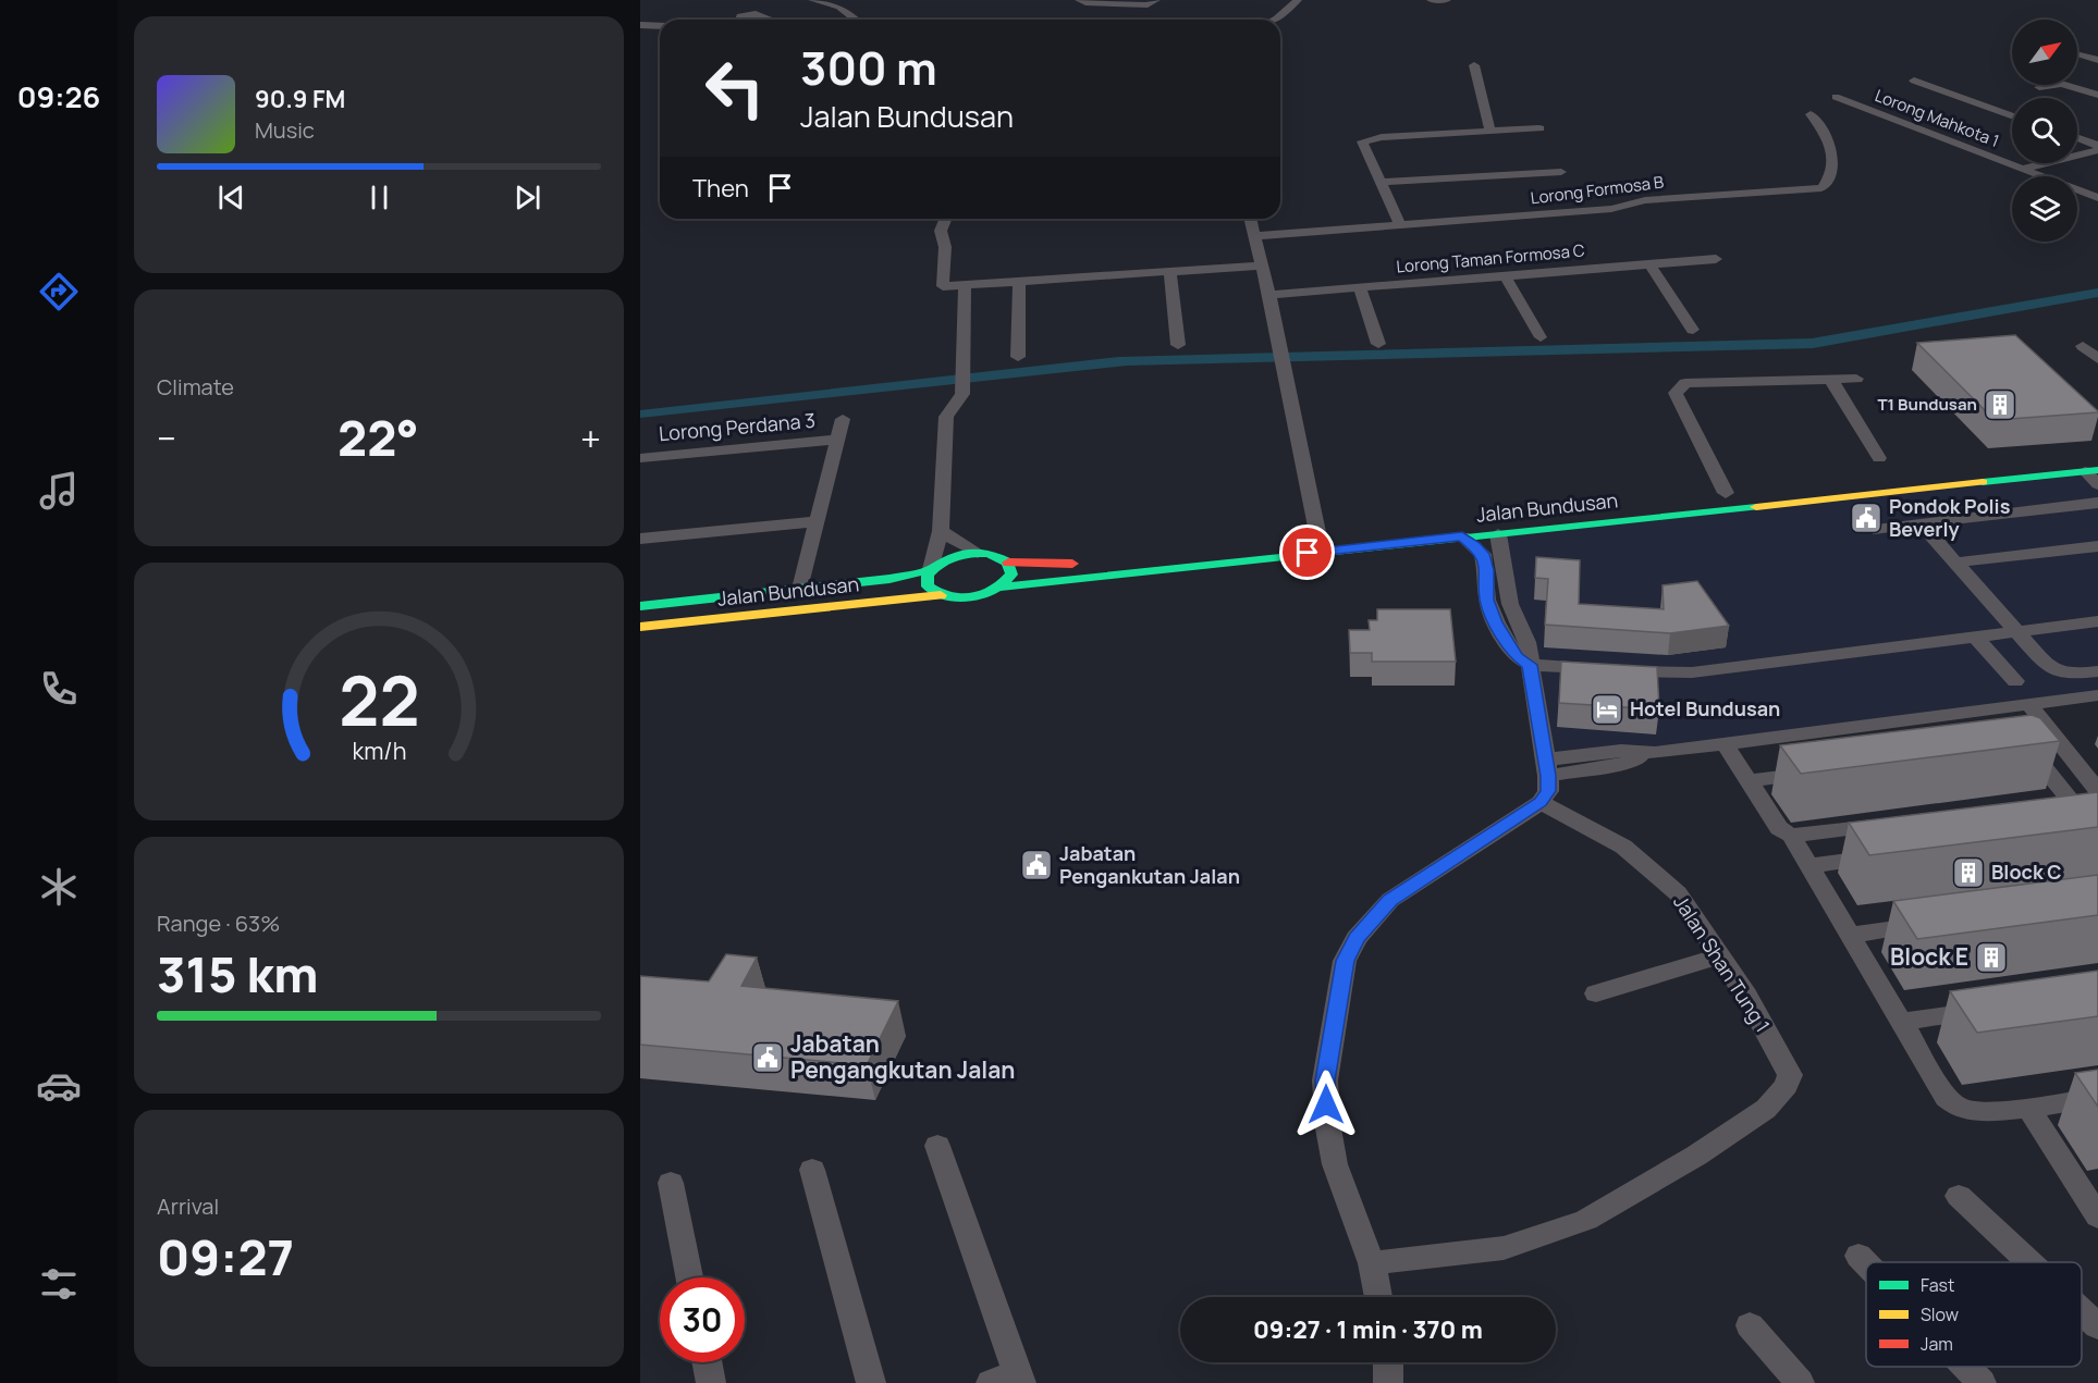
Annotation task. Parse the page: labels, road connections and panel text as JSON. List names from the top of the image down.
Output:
{
  "streets": {
    "main road": ["Jalan Bundusan"],
    "street": [
      "Lorong Mahkota 1",
      "Lorong Formosa B",
      "Lorong Taman Formosa C",
      "Lorong Perdana 3",
      "Jalan Shan Tung 1"
    ]
  },
  "places": {
    "building": ["T1 Bundusan", "Block C", "Block E"],
    "public building": ["Pondok Polis Beverly", "Jabatan Pengankutan Jalan", "Jabatan Pengangkutan Jalan"],
    "hotel": ["Hotel Bundusan"]
  },
  "legend": ["Fast", "Slow", "Jam"],
  "north": "top right",
  "page": {
    "tabs": "09:26",
    "turn": ["300 m", "Jalan Bundusan"],
    "song": ["90.9 FM", "Music"],
    "then": "Then",
    "tile": [
      "Climate",
      ["Range · 63%", "315 km"],
      ["Arrival", "09:27"]
    ],
    "heat": ["−", "22°", "+"],
    "limit": "30",
    "trip": "09:27 · 1 min · 370 m",
    "gauge": ["22", "km/h"]
  }
}
